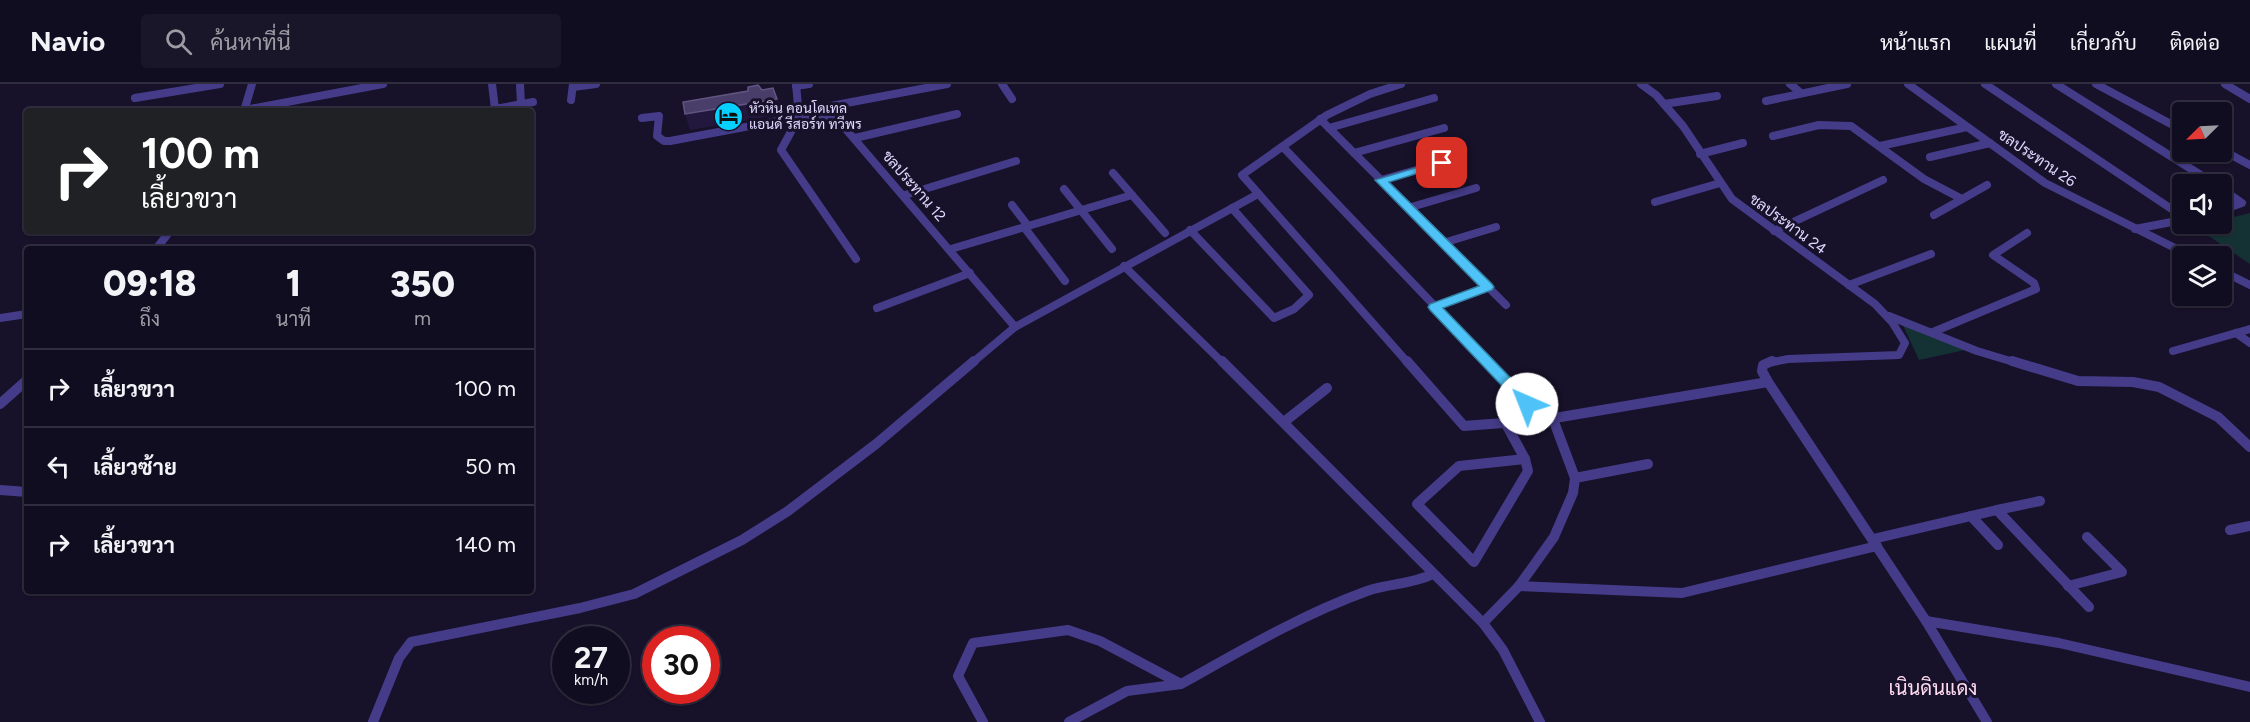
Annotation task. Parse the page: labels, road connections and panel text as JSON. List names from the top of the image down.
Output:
{
  "streets": {
    "street": ["ชลประทาน 26", "ชลประทาน 12", "ชลประทาน 24"]
  },
  "districts": ["เนินดินแดง"],
  "places": {
    "hotel": ["หัวหิน คอนโดเทล แอนด์ รีสอร์ท ทวีพร"]
  },
  "north": "bottom left",
  "page": {
    "header": "Navio",
    "search": "ค้นหาที่นี่",
    "nav": [
      "หน้าแรก",
      "แผนที่",
      "เกี่ยวกับ",
      "ติดต่อ"
    ],
    "turn": ["100 m", "เลี้ยวขวา"],
    "eta": [
      "09:18",
      "ถึง",
      "1",
      "นาที",
      "350",
      "m"
    ],
    "list": [
      {
        "name": "เลี้ยวขวา",
        "value": "100 m"
      },
      {
        "name": "เลี้ยวซ้าย",
        "value": "50 m"
      },
      {
        "name": "เลี้ยวขวา",
        "value": "140 m"
      }
    ],
    "speed": "27 km/h",
    "limit": "30"
  }
}
